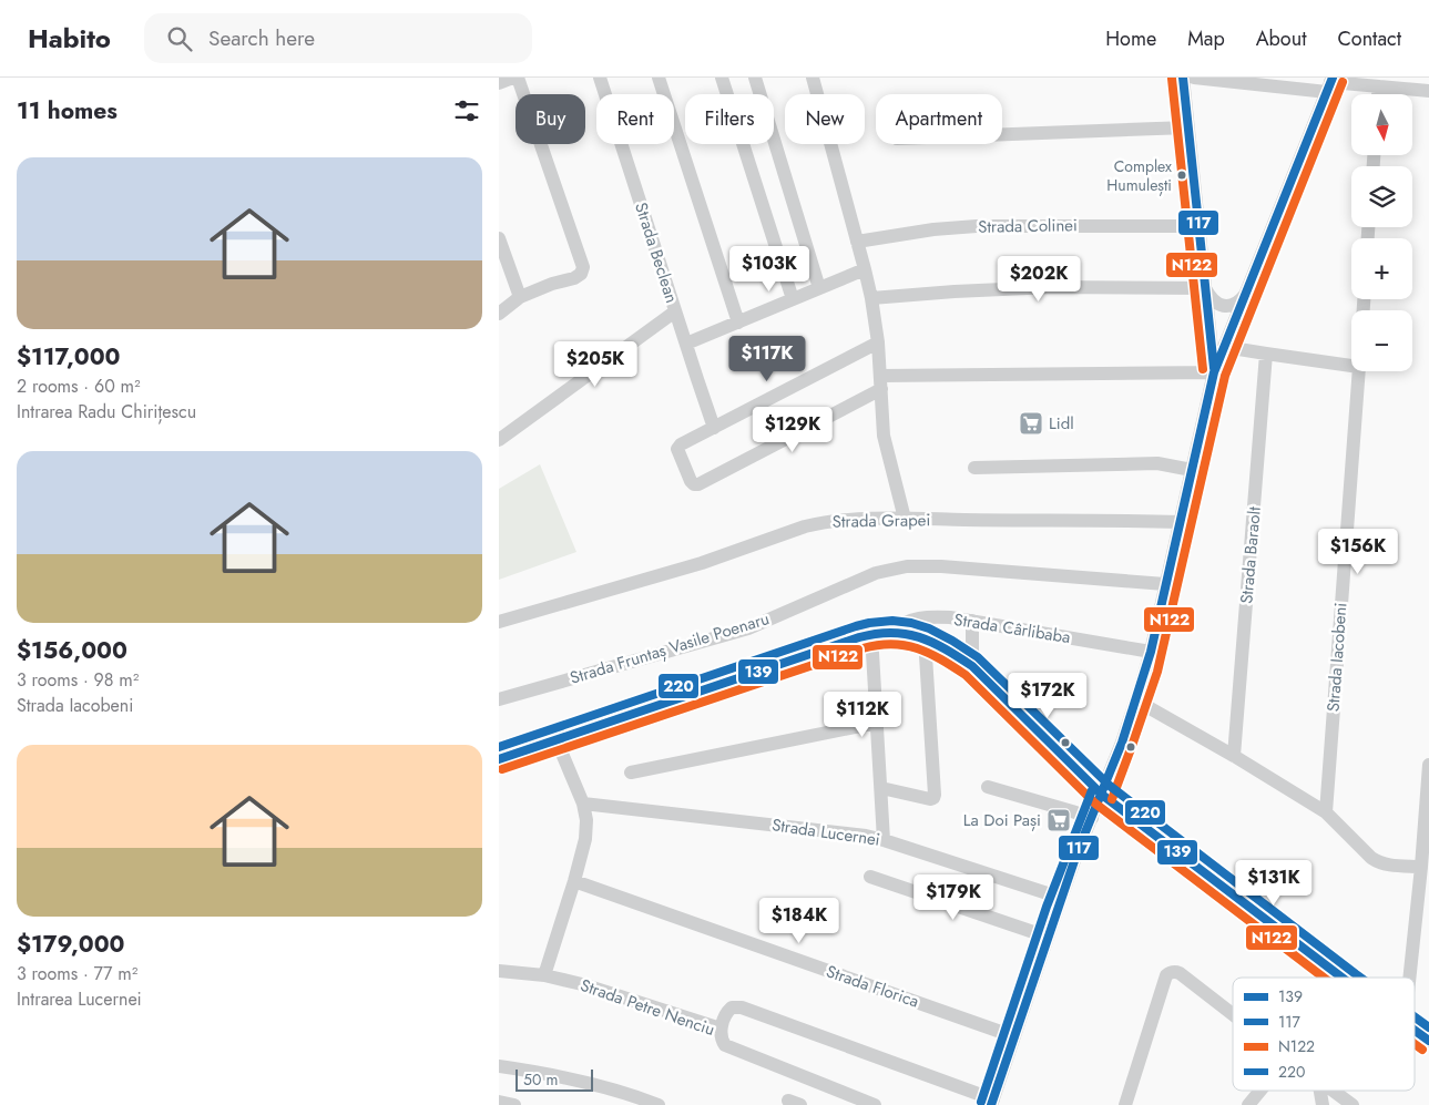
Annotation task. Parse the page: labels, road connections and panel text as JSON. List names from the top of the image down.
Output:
{
  "streets": {
    "street": [
      "Strada Colinei",
      "Strada Beclean",
      "Strada Grapei",
      "Strada Baraolt",
      "Strada Cârlibaba",
      "Strada Fruntaș Vasile Poenaru",
      "Strada Iacobeni",
      "Strada Lucernei",
      "Strada Florica",
      "Strada Petre Nenciu"
    ]
  },
  "places": {
    "other": ["Complex Humulești"],
    "supermarket": ["Lidl", "La Doi Pași"]
  },
  "lines": [
    "transit line 117",
    "transit line N122",
    "transit line 220",
    "transit line 139"
  ],
  "legend": [
    "139",
    "117",
    "N122",
    "220"
  ],
  "scale_bar": "50 m",
  "north": "bottom",
  "page": {
    "header": "Habito",
    "search": "Search here",
    "nav": [
      "Home",
      "Map",
      "About",
      "Contact"
    ],
    "heading": "11 homes",
    "map_buttons": ["+", "−"],
    "chip": [
      "Buy",
      "Rent",
      "Filters",
      "New",
      "Apartment"
    ],
    "list": [
      {
        "name": "$117,000",
        "note": "2 rooms · 60 m² · Intrarea Radu Chirițescu"
      },
      {
        "name": "$156,000",
        "note": "3 rooms · 98 m² · Strada Iacobeni"
      },
      {
        "name": "$179,000",
        "note": "3 rooms · 77 m² · Intrarea Lucernei"
      }
    ],
    "price": [
      "$103K",
      "$202K",
      "$117K",
      "$205K",
      "$129K",
      "$156K",
      "$172K",
      "$112K",
      "$131K",
      "$179K",
      "$184K"
    ],
    "scale": "50 m"
  }
}
